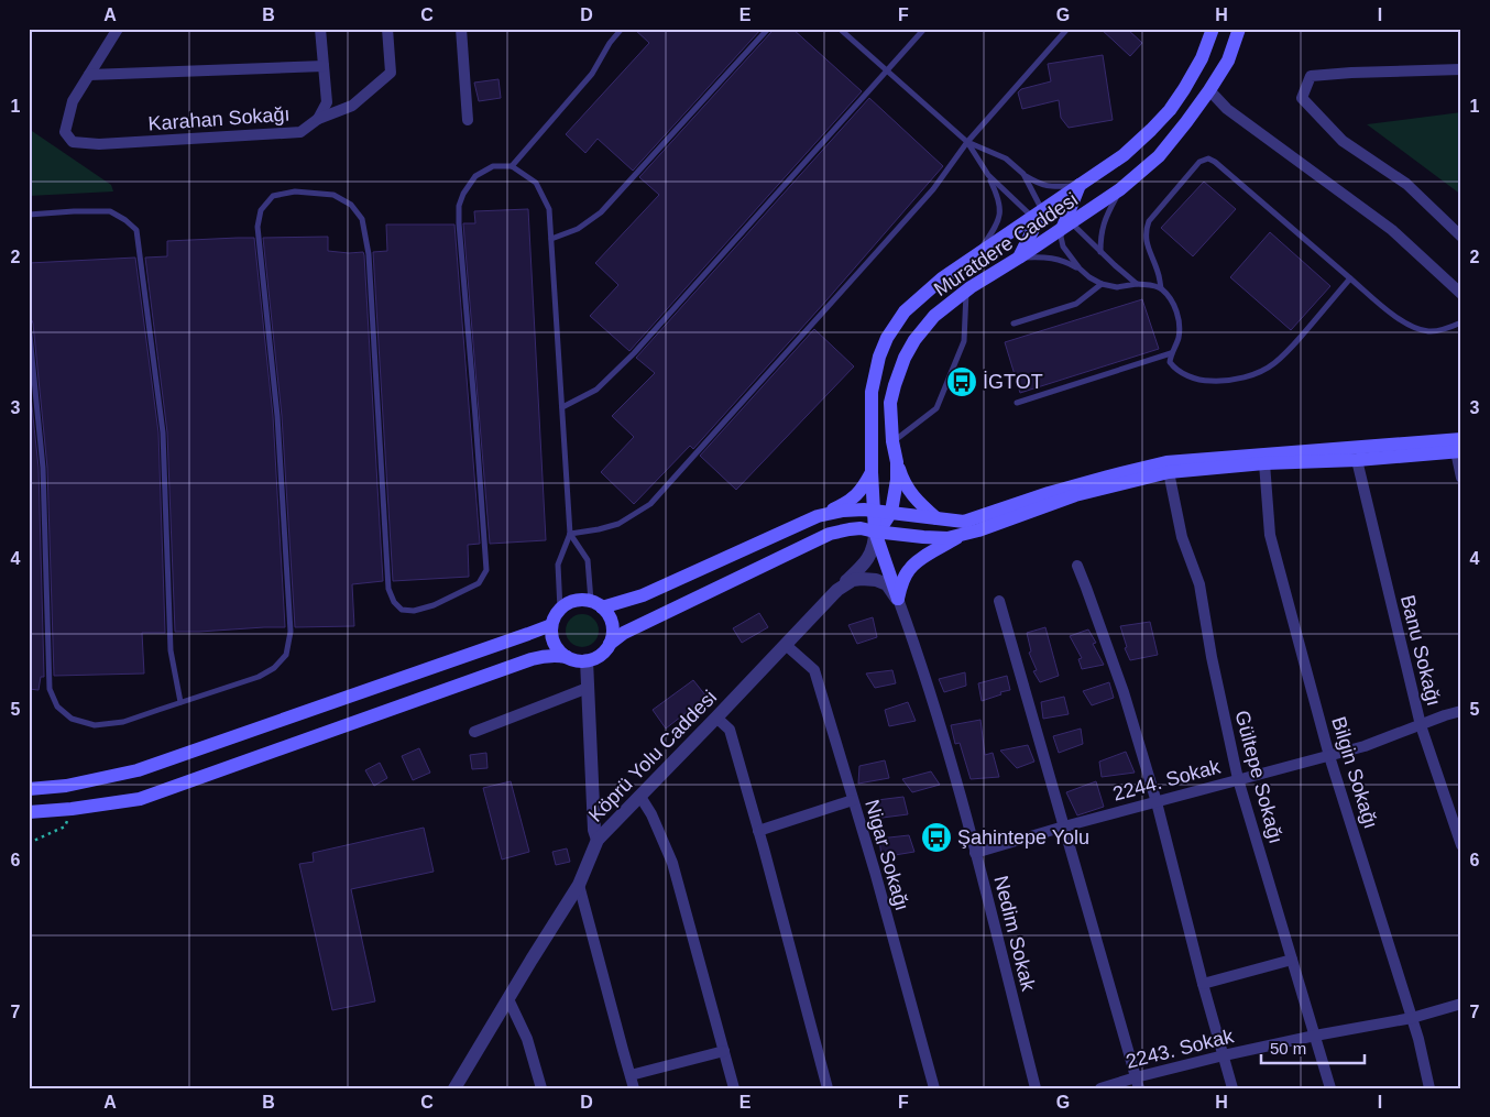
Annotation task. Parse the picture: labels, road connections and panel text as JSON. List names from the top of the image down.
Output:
{
  "streets": {
    "main road": ["Muratdere Caddesi"],
    "street": [
      "Karahan Sokağı",
      "Banu Sokağı",
      "Köprü Yolu Caddesi",
      "Bilgin Sokağı",
      "Gültepe Sokağı",
      "2244. Sokak",
      "Nigar Sokağı",
      "Nedim Sokak",
      "2243. Sokak"
    ]
  },
  "crossings": [
    ["Muratdere Caddesi", "Köprü Yolu Caddesi"],
    ["Muratdere Caddesi", "Nedim Sokak"],
    ["Banu Sokağı", "2244. Sokak"],
    ["Köprü Yolu Caddesi", "Nigar Sokağı"],
    ["Köprü Yolu Caddesi", "Nedim Sokak"],
    ["Bilgin Sokağı", "2244. Sokak"],
    ["Bilgin Sokağı", "2243. Sokak"],
    ["Gültepe Sokağı", "2244. Sokak"],
    ["Gültepe Sokağı", "2243. Sokak"],
    ["2244. Sokak", "Nedim Sokak"]
  ],
  "places": {
    "bus stop": ["İGTOT", "Şahintepe Yolu"]
  },
  "scale_bar": "50 m",
  "grid": {
    "columns": [
      "A",
      "B",
      "C",
      "D",
      "E",
      "F",
      "G",
      "H",
      "I"
    ],
    "rows": [
      "1",
      "2",
      "3",
      "4",
      "5",
      "6",
      "7"
    ]
  }
}
